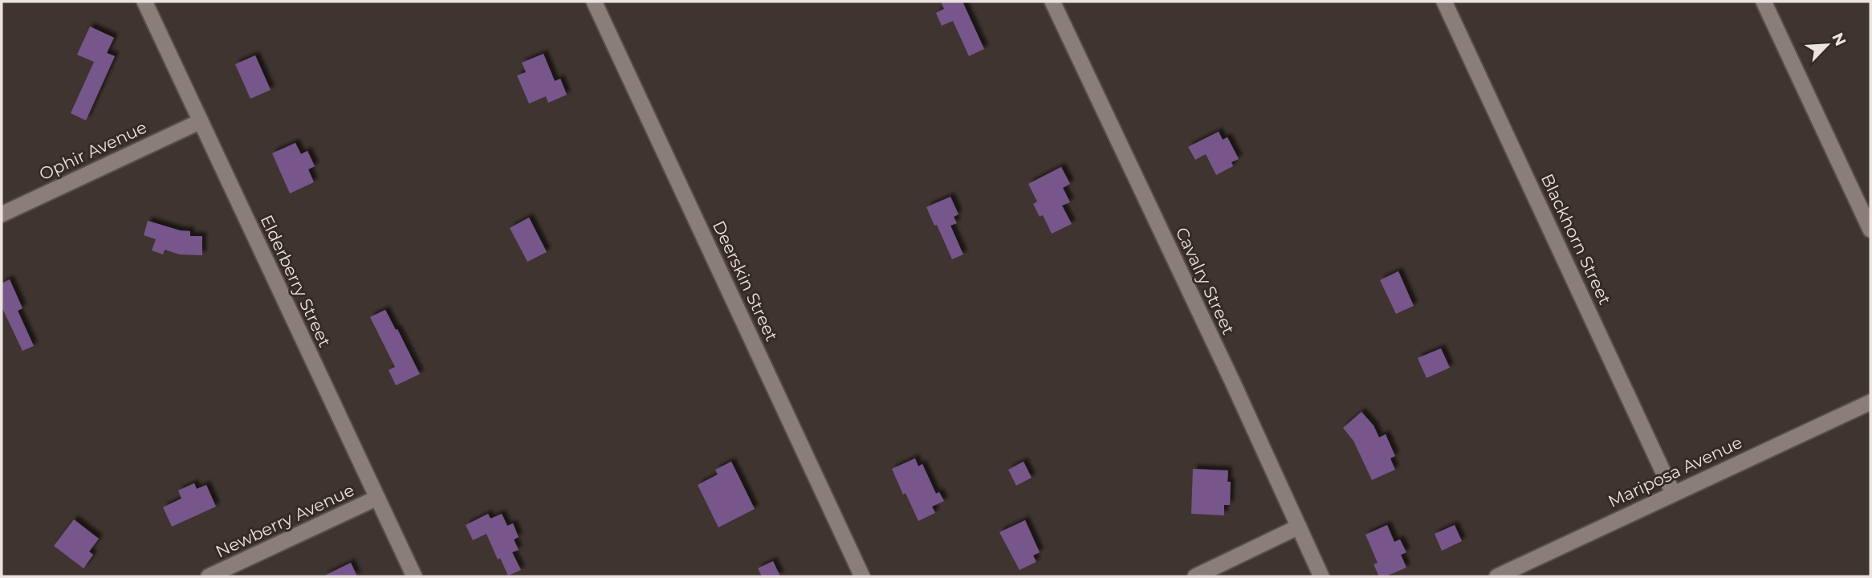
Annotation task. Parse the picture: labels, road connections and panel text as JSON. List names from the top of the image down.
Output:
{
  "streets": {
    "street": [
      "Ophir Avenue",
      "Blackhorn Street",
      "Elderberry Street",
      "Deerskin Street",
      "Cavalry Street",
      "Mariposa Avenue",
      "Newberry Avenue"
    ]
  },
  "crossings": [
    ["Ophir Avenue", "Elderberry Street"],
    ["Blackhorn Street", "Mariposa Avenue"],
    ["Elderberry Street", "Newberry Avenue"]
  ],
  "north": "top right"
}
